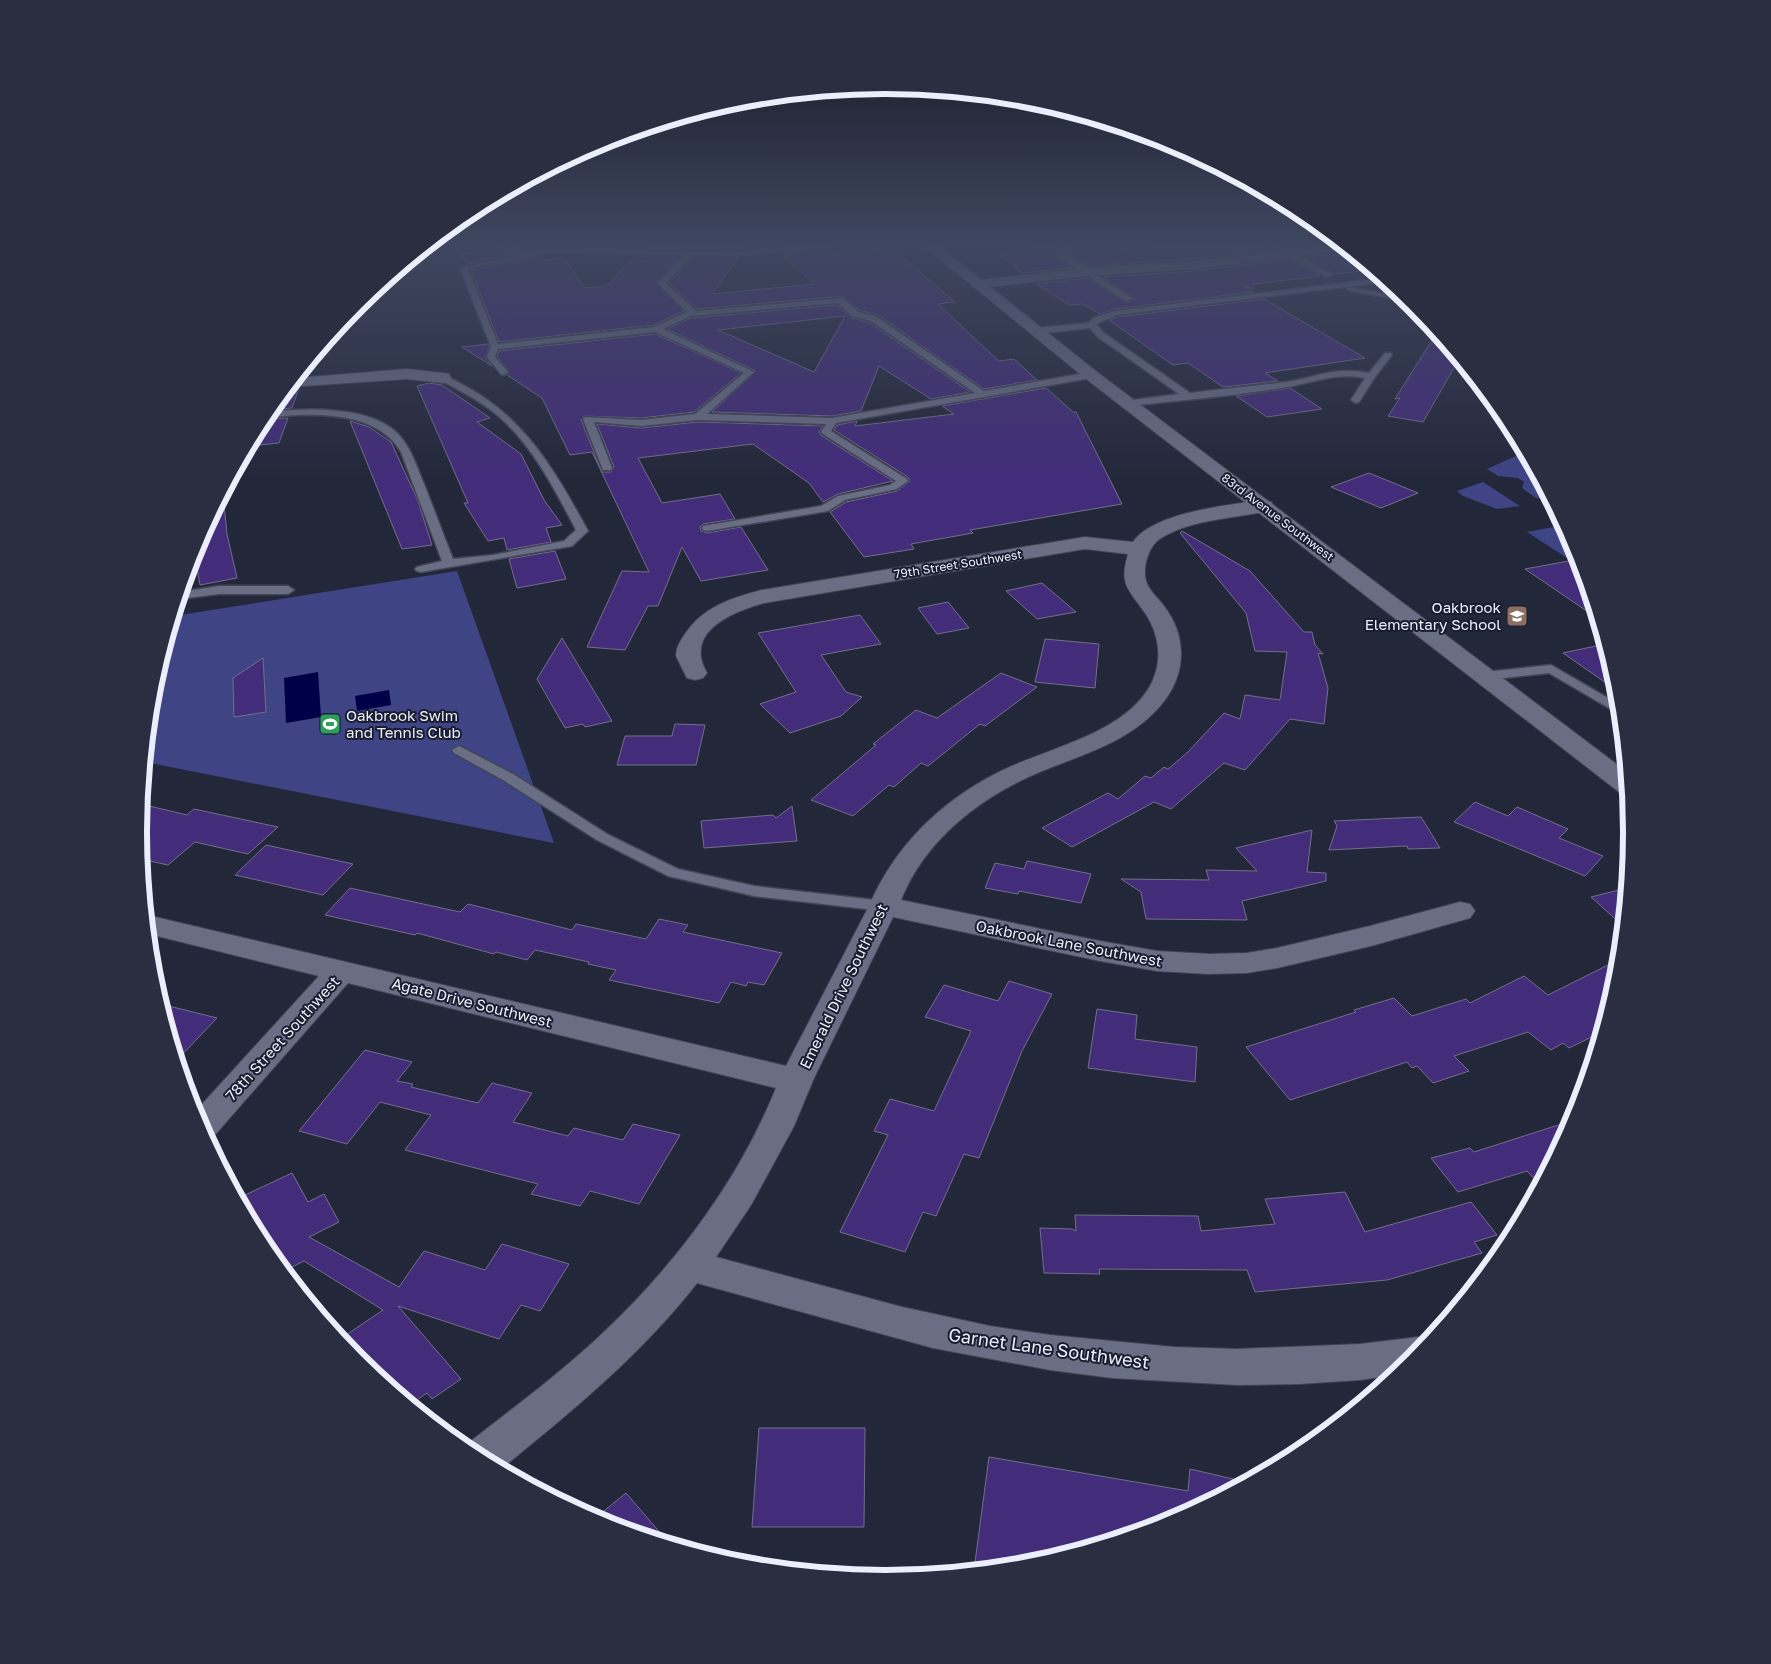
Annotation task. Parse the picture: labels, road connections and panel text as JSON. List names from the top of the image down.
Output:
{
  "streets": {
    "street": [
      "83rd Avenue Southwest",
      "79th Street Southwest",
      "Oakbrook Lane Southwest",
      "Emerald Drive Southwest",
      "Agate Drive Southwest",
      "78th Street Southwest",
      "Garnet Lane Southwest"
    ]
  },
  "crossings": [
    ["79th Street Southwest", "Emerald Drive Southwest"],
    ["Oakbrook Lane Southwest", "Emerald Drive Southwest"],
    ["Emerald Drive Southwest", "Agate Drive Southwest"],
    ["Emerald Drive Southwest", "Garnet Lane Southwest"],
    ["Agate Drive Southwest", "78th Street Southwest"]
  ],
  "places": {
    "school or university": ["Oakbrook Elementary School"],
    "sports": ["Oakbrook Swim and Tennis Club"]
  }
}
